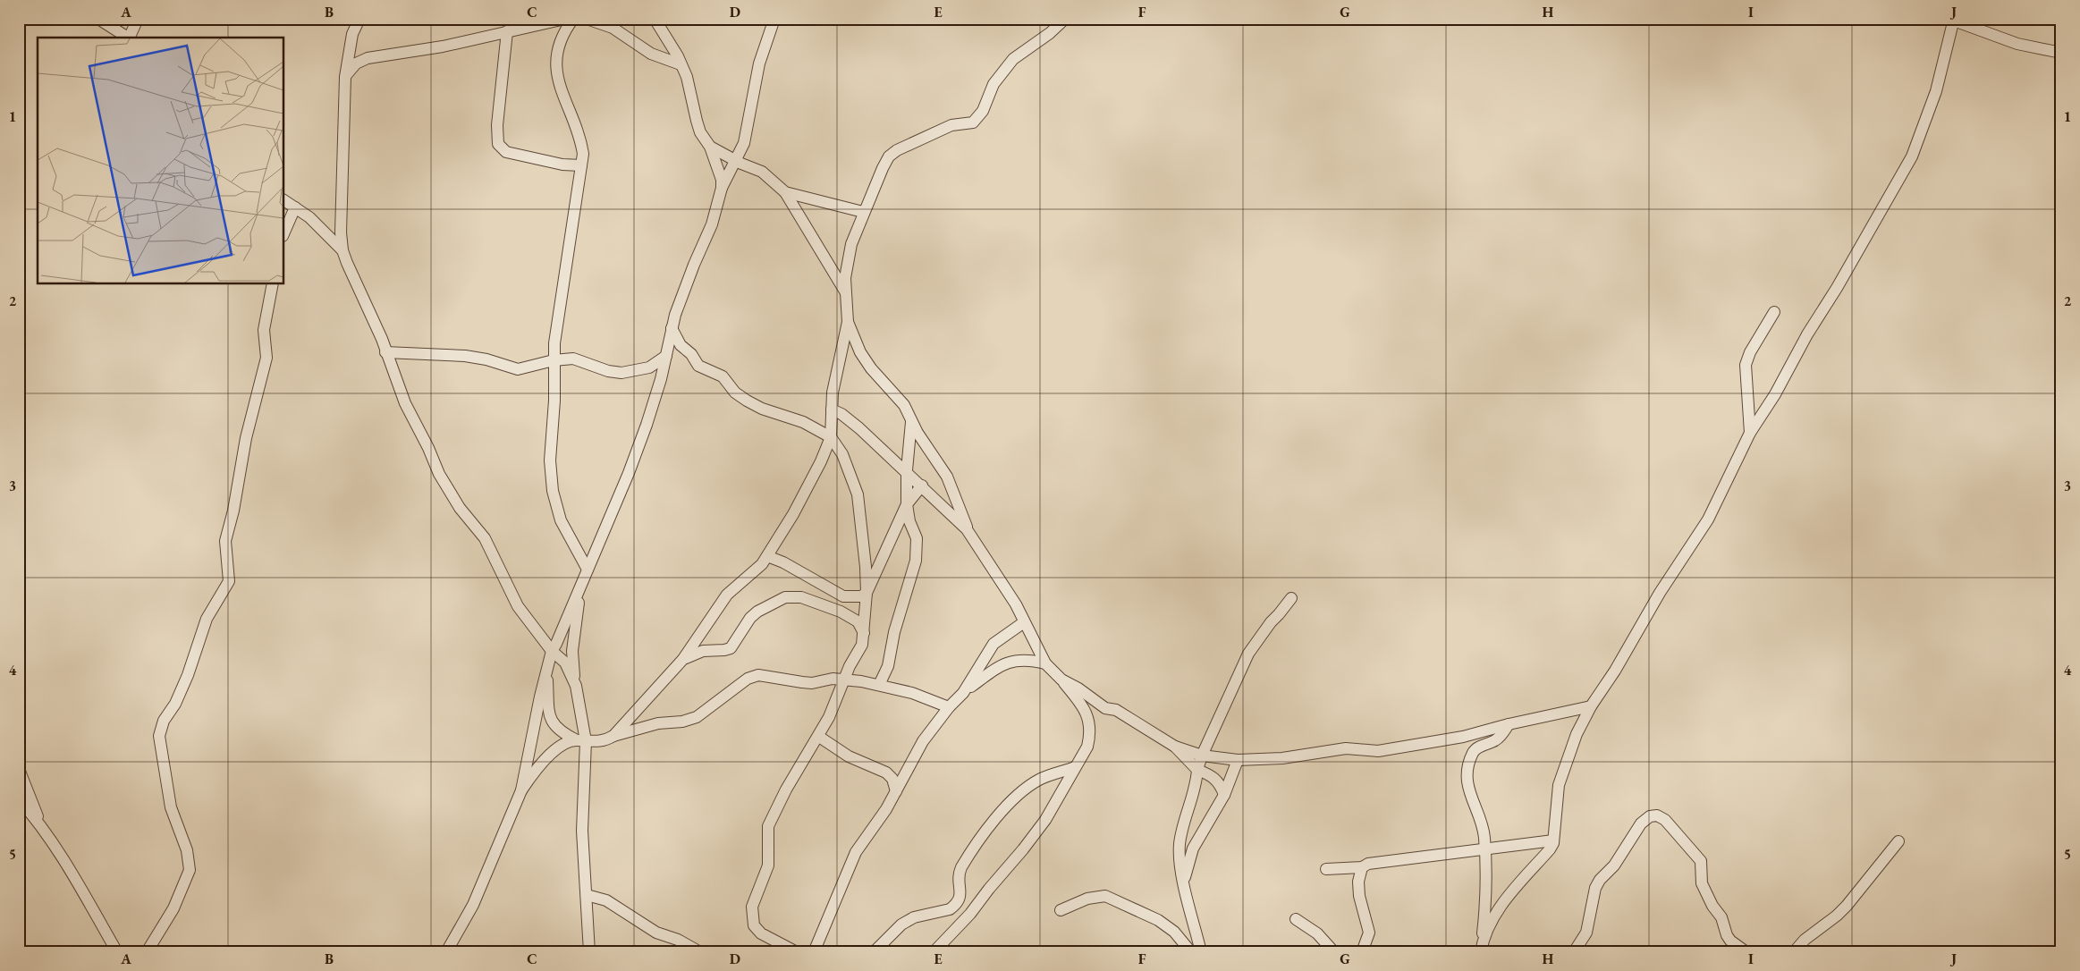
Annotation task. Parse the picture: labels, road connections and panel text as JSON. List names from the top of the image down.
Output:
{
  "grid": {
    "columns": [
      "A",
      "B",
      "C",
      "D",
      "E",
      "F",
      "G",
      "H",
      "I",
      "J"
    ],
    "rows": [
      "1",
      "2",
      "3",
      "4",
      "5"
    ]
  }
}
